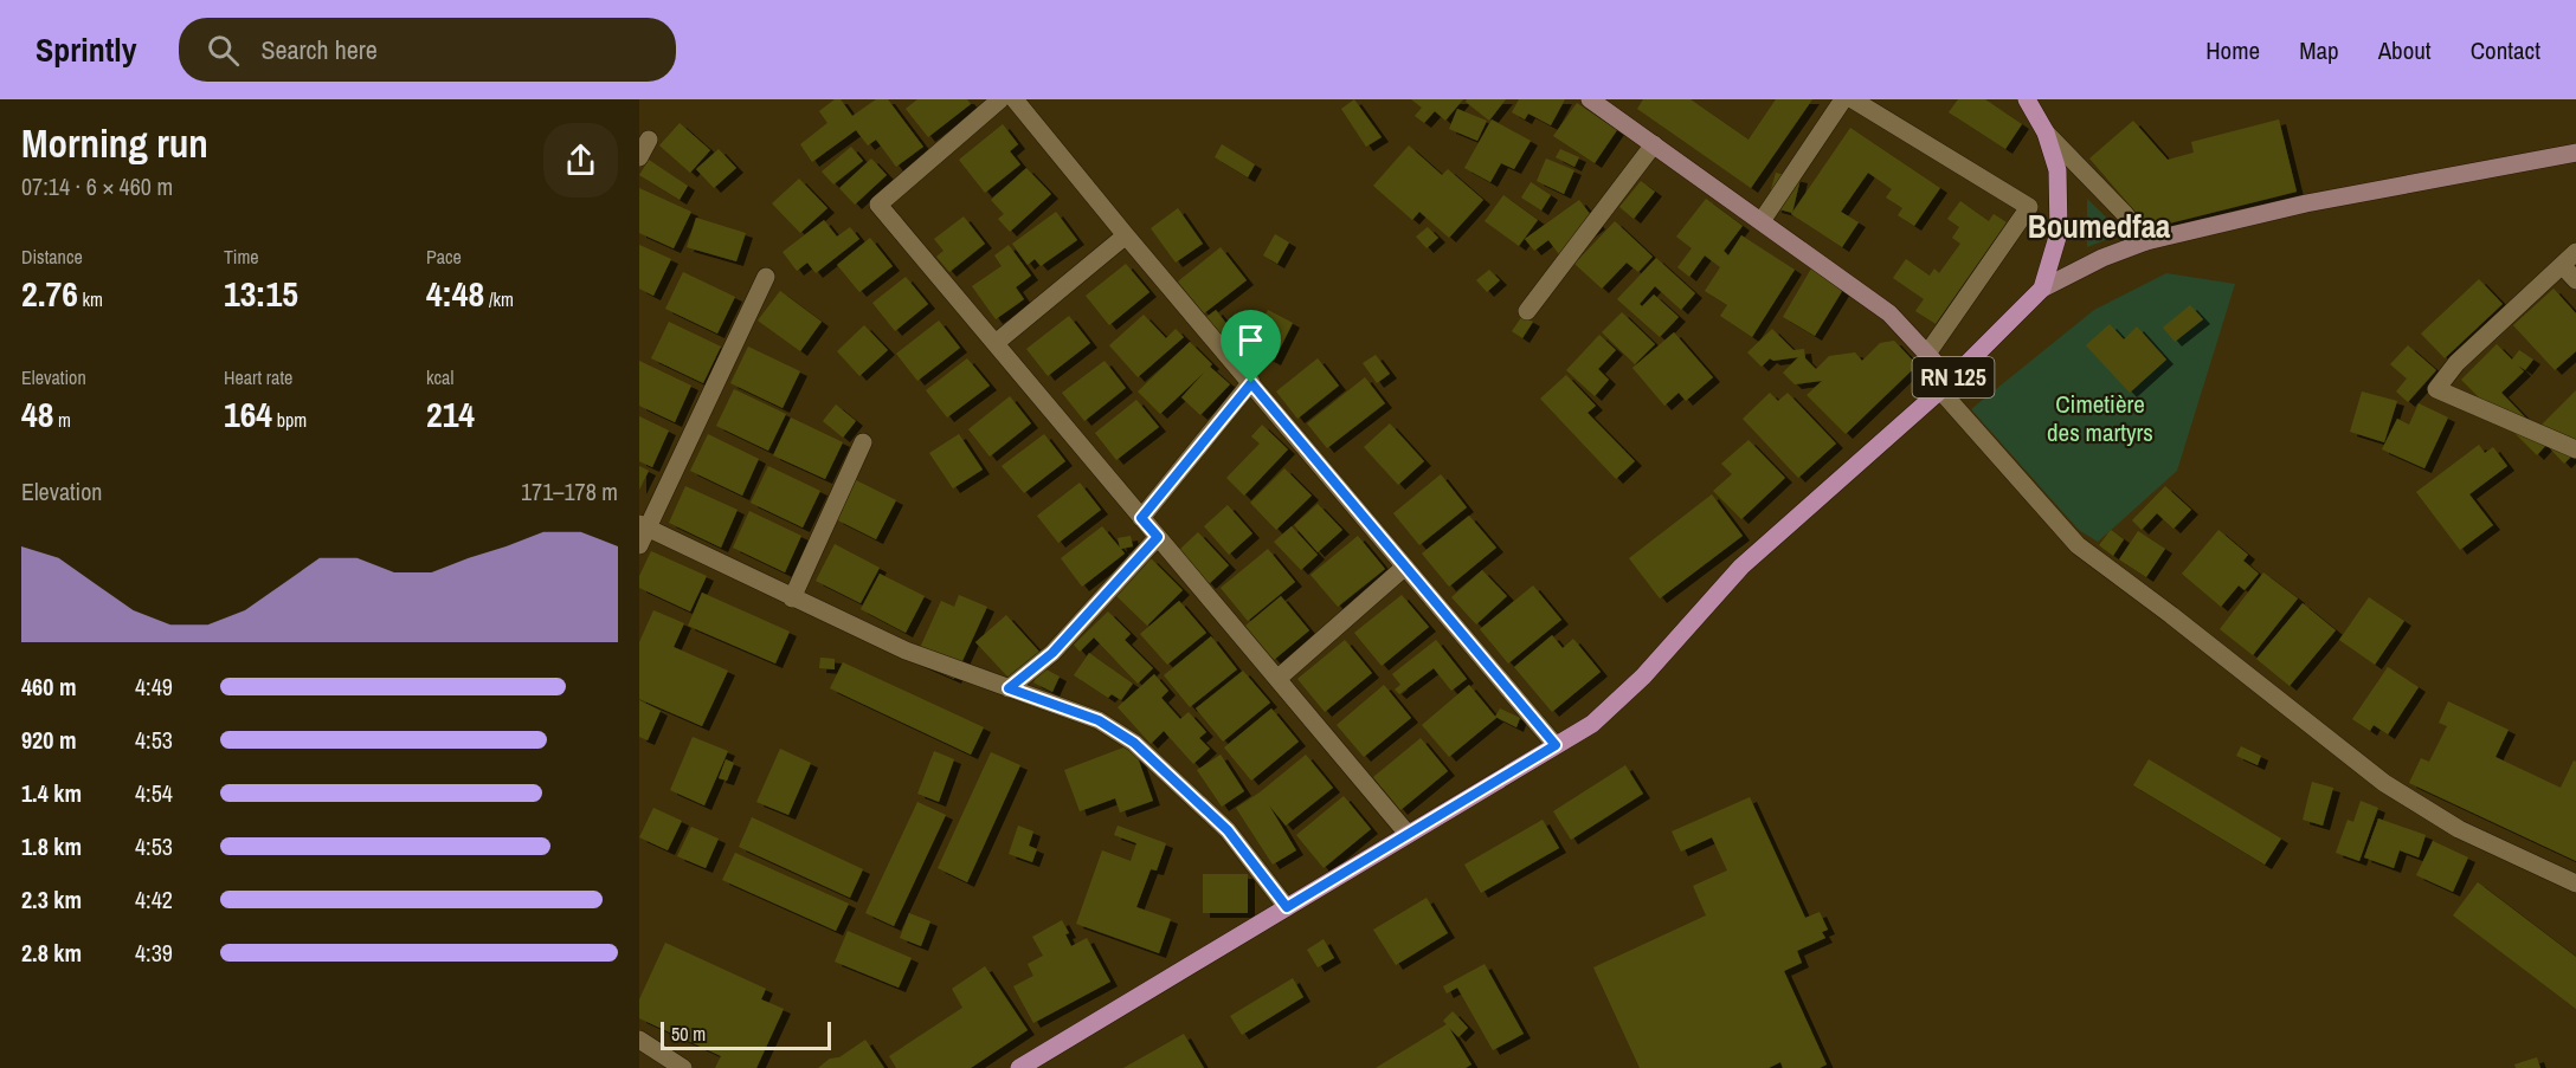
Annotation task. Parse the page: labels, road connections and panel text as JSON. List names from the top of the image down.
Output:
{
  "streets": {
    "main road": ["RN 125"]
  },
  "districts": ["Boumedfaa"],
  "parks": ["Cimetière des martyrs"],
  "scale_bar": "50 m",
  "page": {
    "header": "Sprintly",
    "search": "Search here",
    "nav": [
      "Home",
      "Map",
      "About",
      "Contact"
    ],
    "heading": ["Morning run", "07:14 · 6 × 460 m"],
    "stats": [
      ["Distance", "2.76 km"],
      ["Time", "13:15"],
      ["Pace", "4:48 /km"],
      ["Elevation", "48 m"],
      ["Heart rate", "164 bpm"],
      ["kcal", "214"]
    ],
    "chart": ["Elevation", "171–178 m"],
    "list": [
      {
        "name": "460 m",
        "note": "4:49"
      },
      {
        "name": "920 m",
        "note": "4:53"
      },
      {
        "name": "1.4 km",
        "note": "4:54"
      },
      {
        "name": "1.8 km",
        "note": "4:53"
      },
      {
        "name": "2.3 km",
        "note": "4:42"
      },
      {
        "name": "2.8 km",
        "note": "4:39"
      }
    ],
    "scale": "50 m"
  }
}
